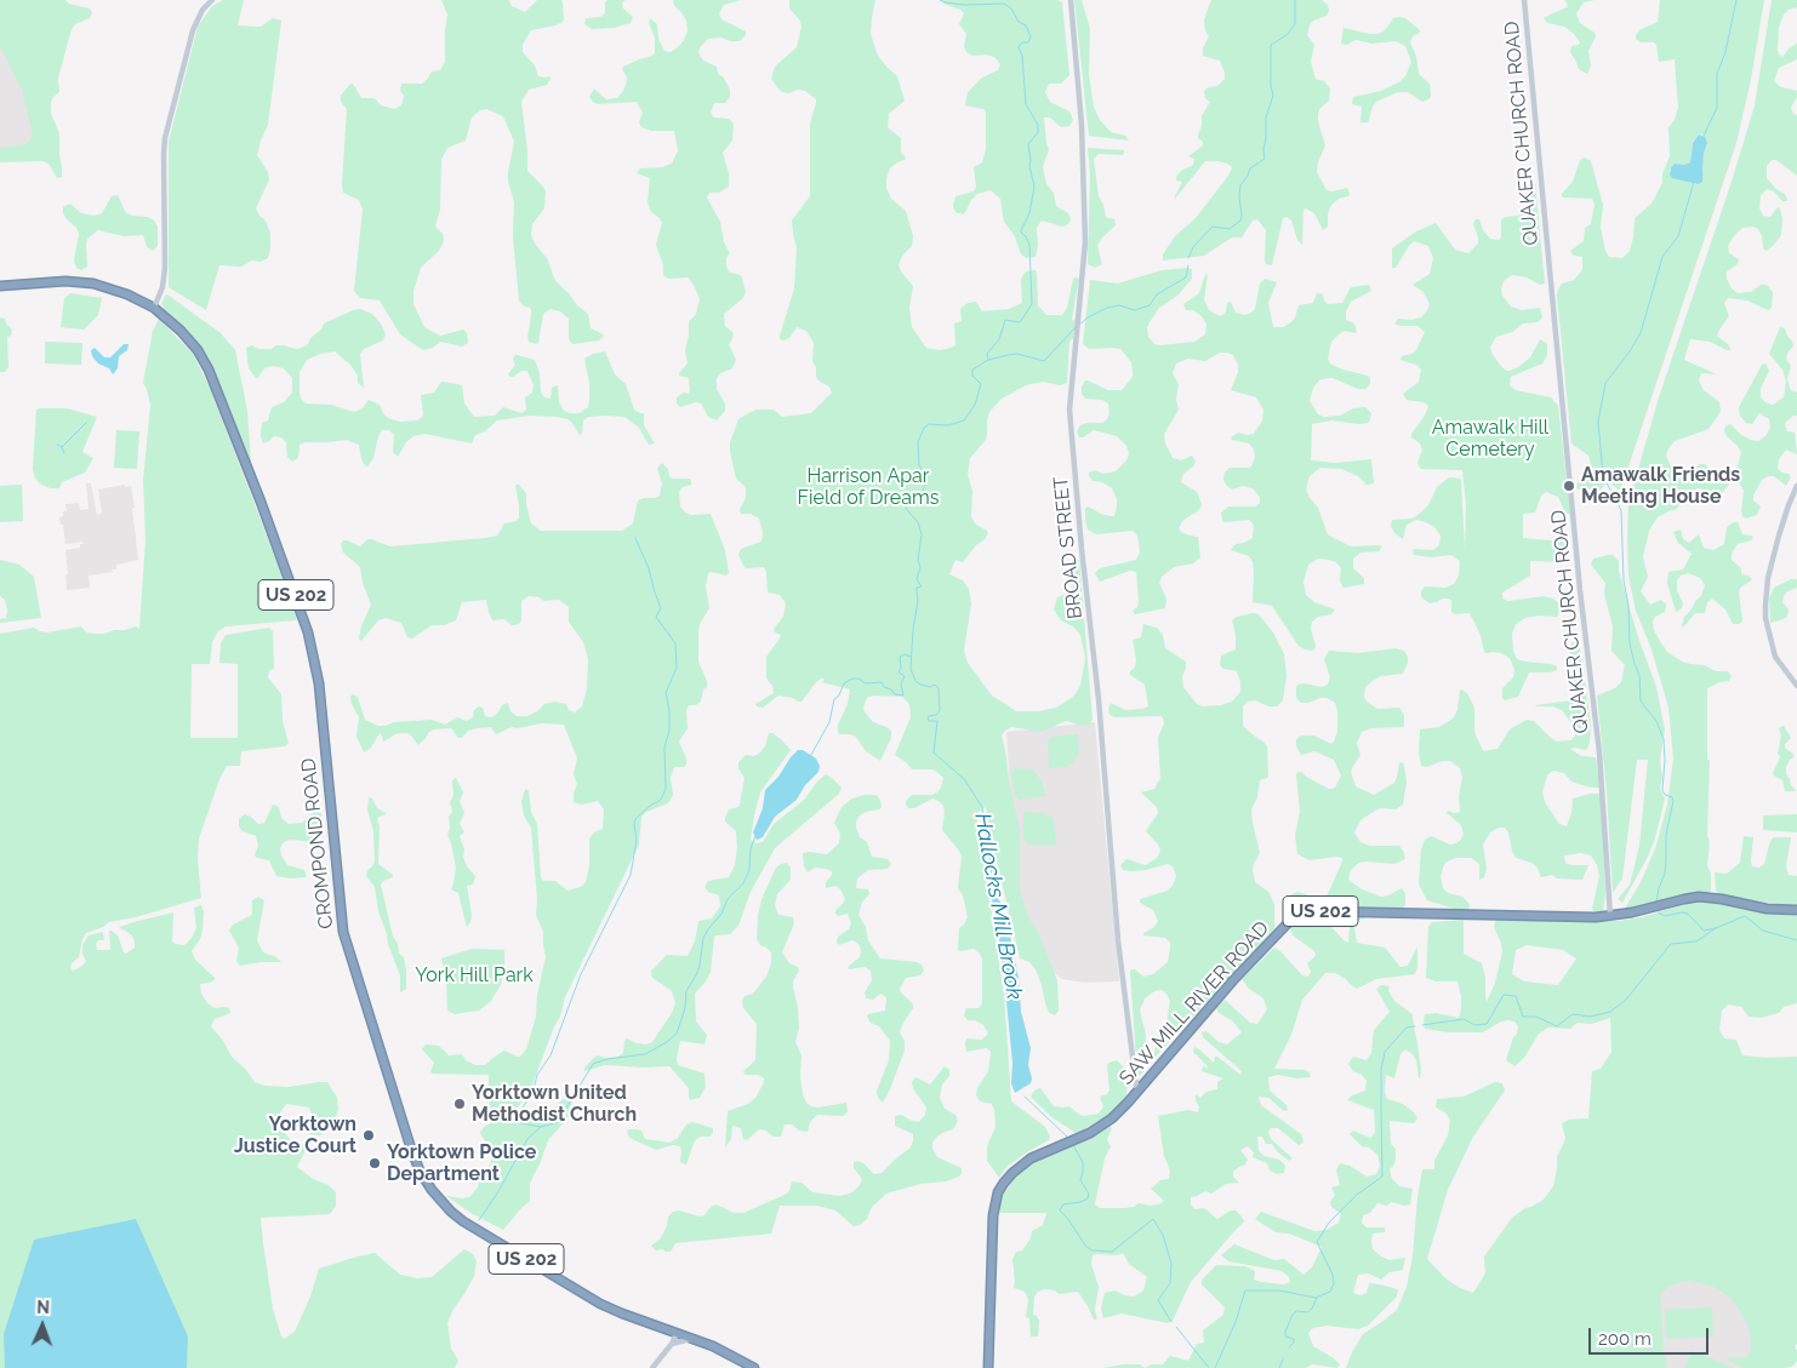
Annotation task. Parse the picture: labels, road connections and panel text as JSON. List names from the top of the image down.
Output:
{
  "streets": {
    "highway": ["US 202", "CROMPOND ROAD", "SAW MILL RIVER ROAD"],
    "street": ["QUAKER CHURCH ROAD", "BROAD STREET"]
  },
  "crossings": [
    ["QUAKER CHURCH ROAD", "SAW MILL RIVER ROAD"],
    ["BROAD STREET", "SAW MILL RIVER ROAD"]
  ],
  "water": ["Hallocks Mill Brook"],
  "parks": ["Amawalk Hill Cemetery", "Harrison Apar Field of Dreams", "York Hill Park"],
  "places": [
    "Amawalk Friends Meeting House",
    "Yorktown United Methodist Church",
    "Yorktown Justice Court",
    "Yorktown Police Department"
  ],
  "scale_bar": "200 m",
  "north": "top"
}
